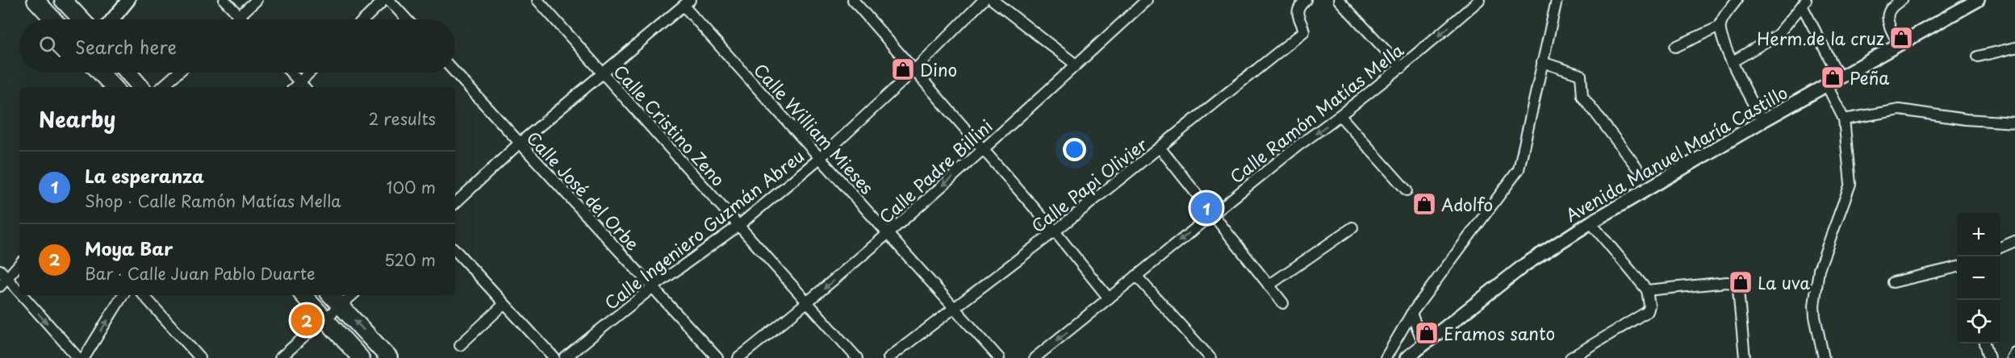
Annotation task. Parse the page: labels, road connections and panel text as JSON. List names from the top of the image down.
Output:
{
  "streets": {
    "street": [
      "Calle Ramón Matías Mella",
      "Calle Cristino Zeno",
      "Calle William Mieses",
      "Avenida Manuel María Castillo",
      "Calle Padre Billini",
      "Calle Papi Olivier",
      "Calle José del Orbe",
      "Calle Ingeniero Guzmán Abreu"
    ]
  },
  "crossings": [
    ["Calle Cristino Zeno", "Calle Padre Billini"],
    ["Calle Cristino Zeno", "Calle Ingeniero Guzmán Abreu"],
    ["Calle William Mieses", "Calle Padre Billini"],
    ["Calle William Mieses", "Calle Papi Olivier"],
    ["Calle William Mieses", "Calle Ingeniero Guzmán Abreu"],
    ["Calle José del Orbe", "Calle Ingeniero Guzmán Abreu"]
  ],
  "one_way": ["Calle Ramón Matías Mella", "Calle Padre Billini"],
  "places": {
    "shop": [
      "Herm.de la cruz",
      "Dino",
      "Peña",
      "Adolfo",
      "La uva",
      "Eramos santo"
    ]
  },
  "page": {
    "search": "Search here",
    "heading": ["Nearby", "2 results"],
    "list": [
      {
        "mark": "1",
        "name": "La esperanza",
        "note": "Shop · Calle Ramón Matías Mella",
        "value": "100 m"
      },
      {
        "mark": "2",
        "name": "Moya Bar",
        "note": "Bar · Calle Juan Pablo Duarte",
        "value": "520 m"
      }
    ],
    "pins": ["1", "2"],
    "map_buttons": ["+", "−"]
  }
}
